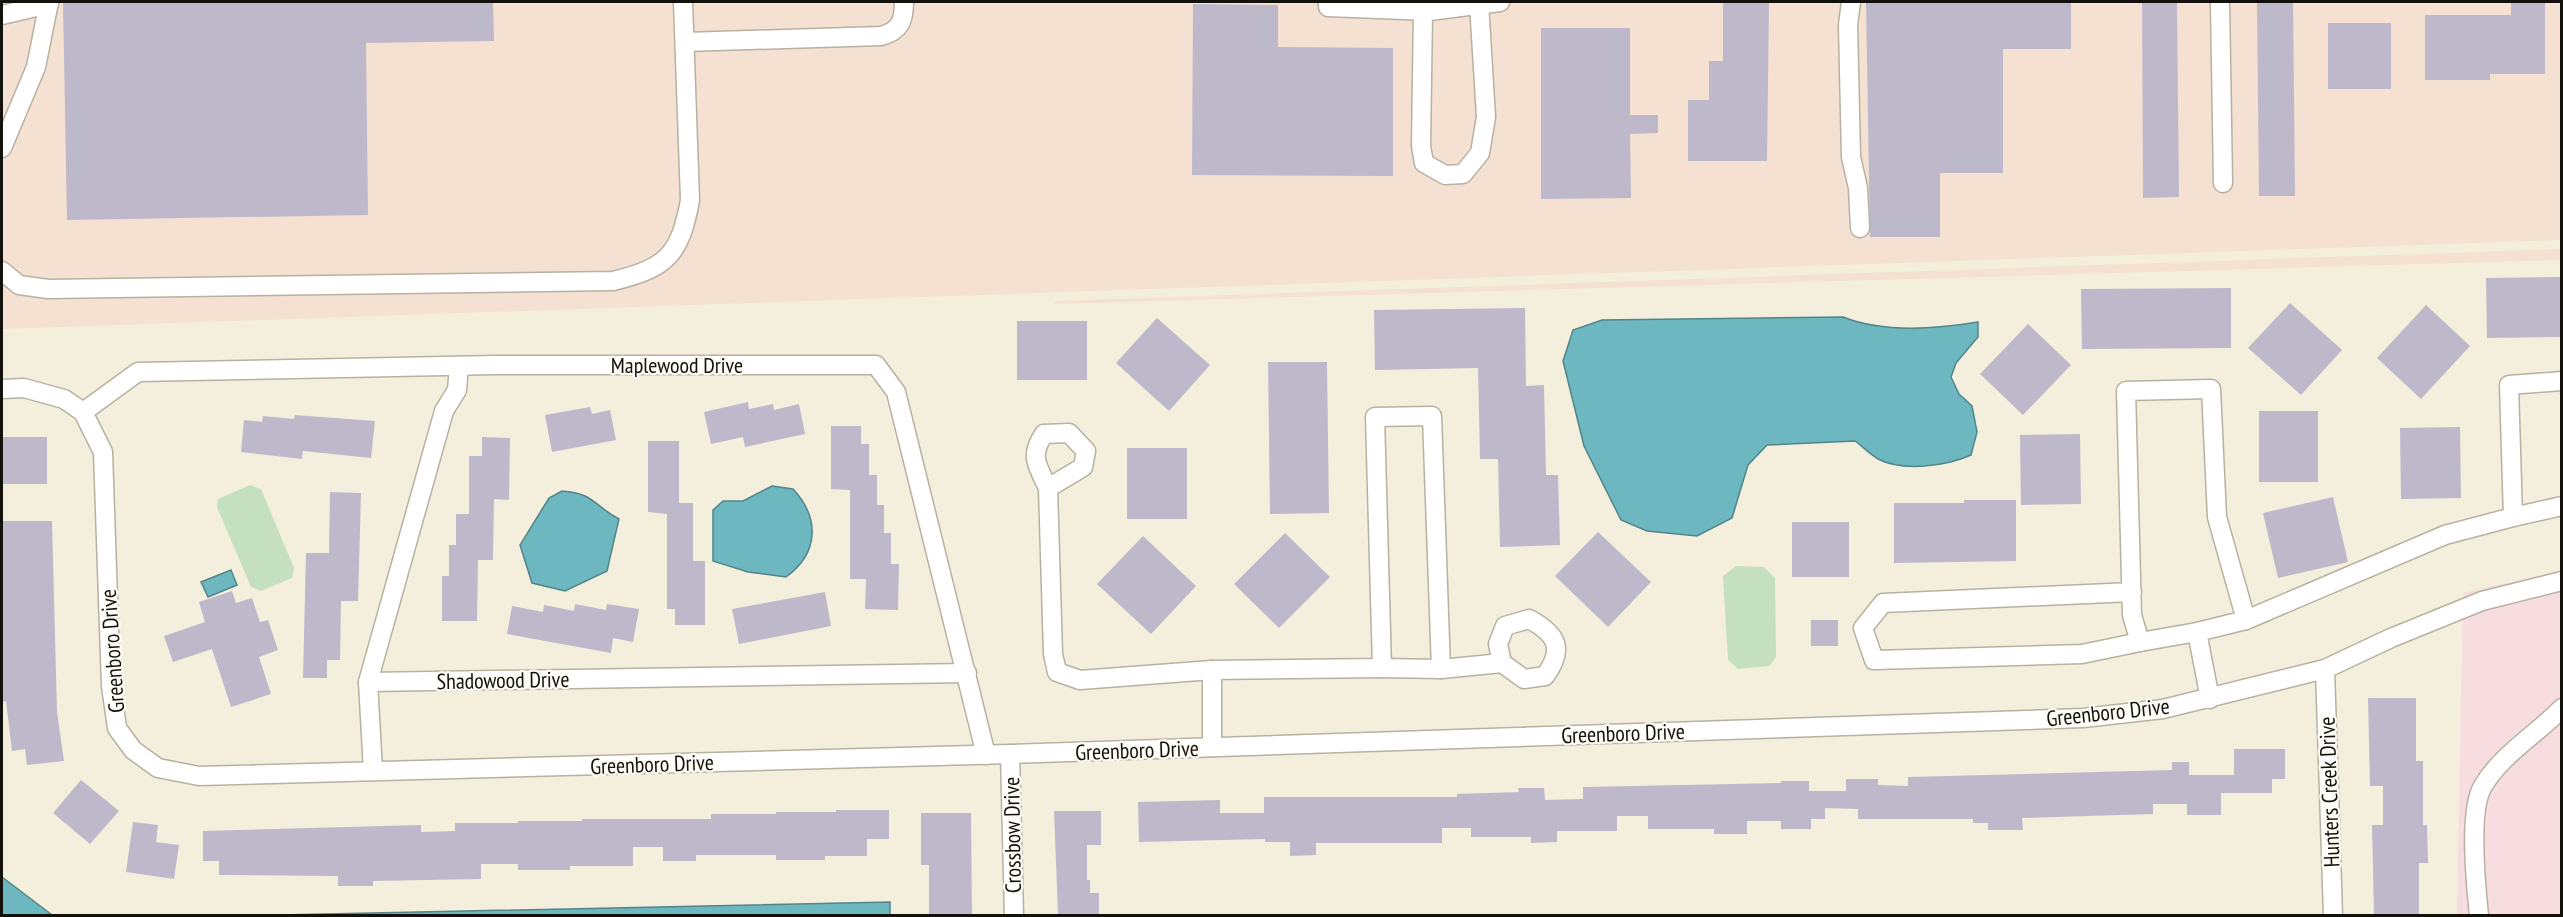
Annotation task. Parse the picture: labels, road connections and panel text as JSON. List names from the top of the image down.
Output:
{
  "streets": {
    "street": [
      "Maplewood Drive",
      "Greenboro Drive",
      "Shadowood Drive",
      "Hunters Creek Drive",
      "Crossbow Drive"
    ]
  },
  "crossings": [
    ["Maplewood Drive", "Greenboro Drive"],
    ["Maplewood Drive", "Shadowood Drive"],
    ["Greenboro Drive", "Hunters Creek Drive"],
    ["Greenboro Drive", "Crossbow Drive"]
  ]
}
